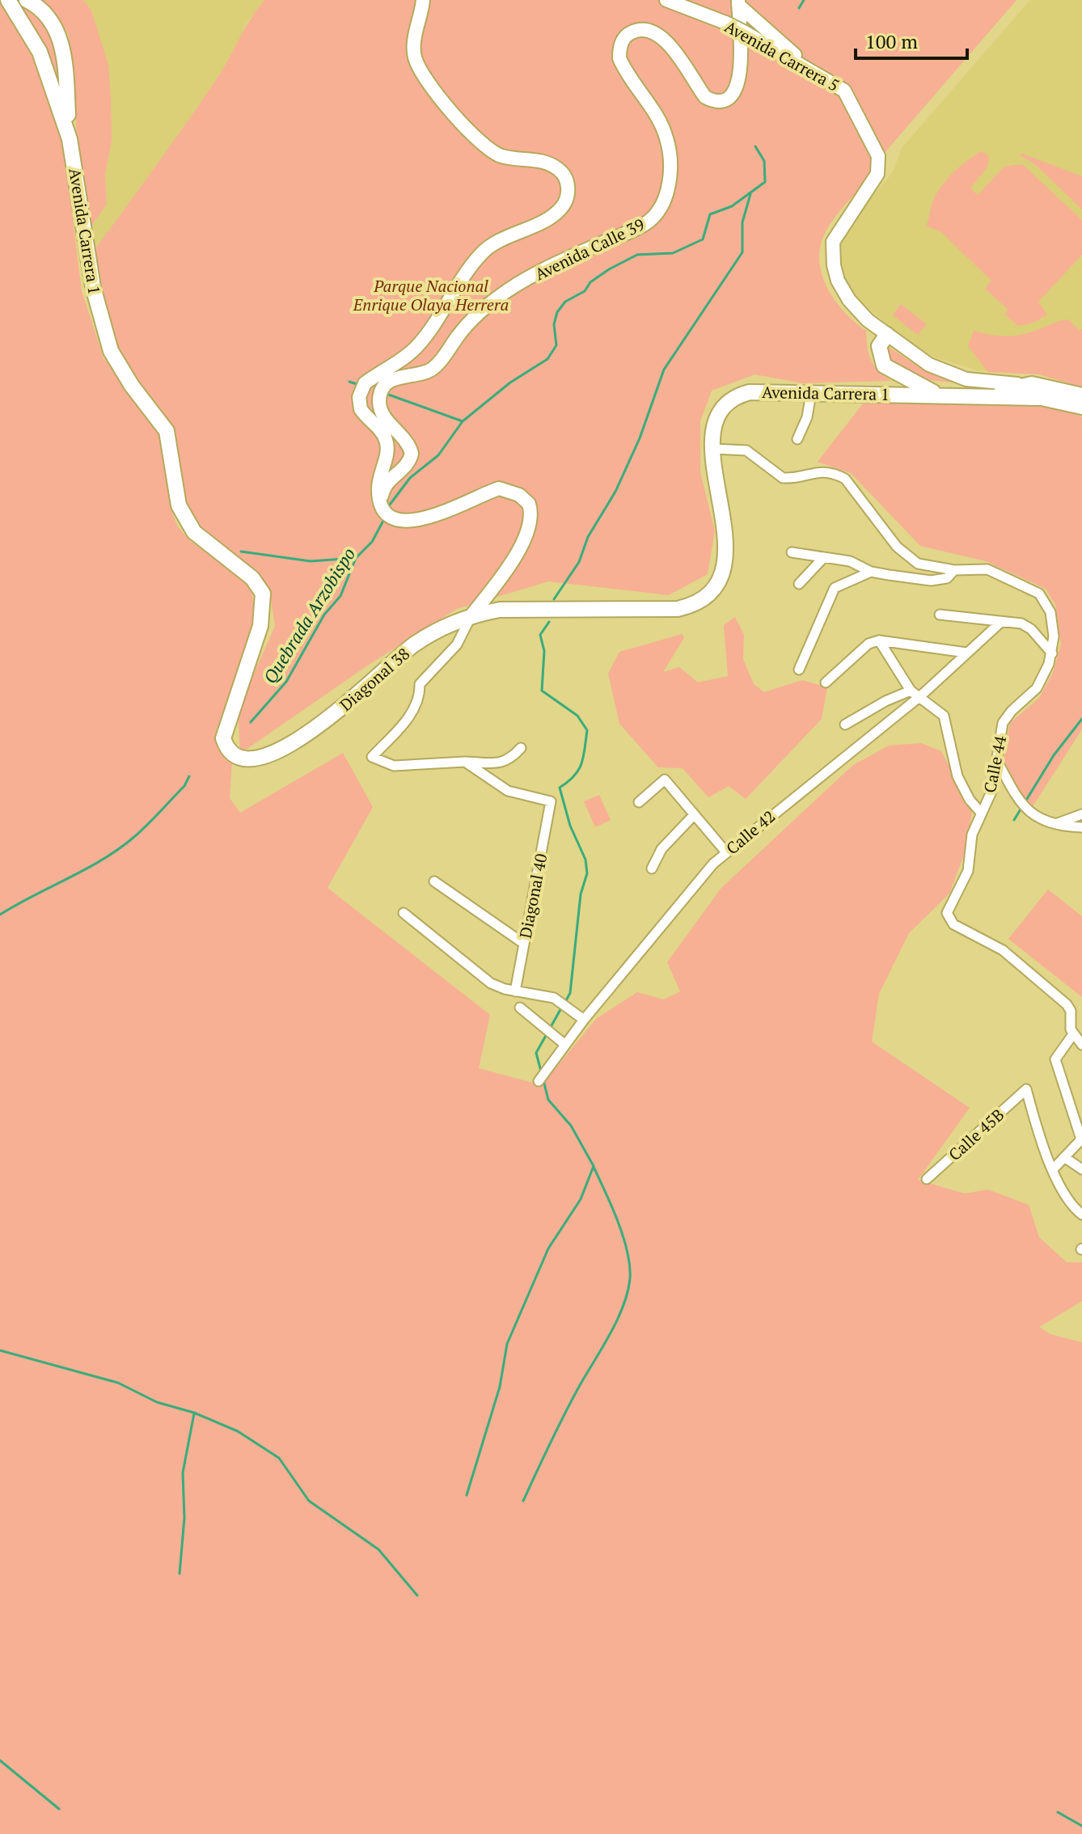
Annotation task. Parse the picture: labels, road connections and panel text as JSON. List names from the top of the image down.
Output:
{
  "streets": {
    "main road": ["Avenida Carrera 1", "Diagonal 38"],
    "street": [
      "Avenida Carrera 5",
      "Avenida Calle 39",
      "Calle 44",
      "Calle 42",
      "Diagonal 40",
      "Calle 45B"
    ]
  },
  "crossings": [
    ["Avenida Carrera 1", "Diagonal 38"]
  ],
  "water": ["Quebrada Arzobispo"],
  "parks": ["Parque Nacional Enrique Olaya Herrera"],
  "scale_bar": "100 m"
}
